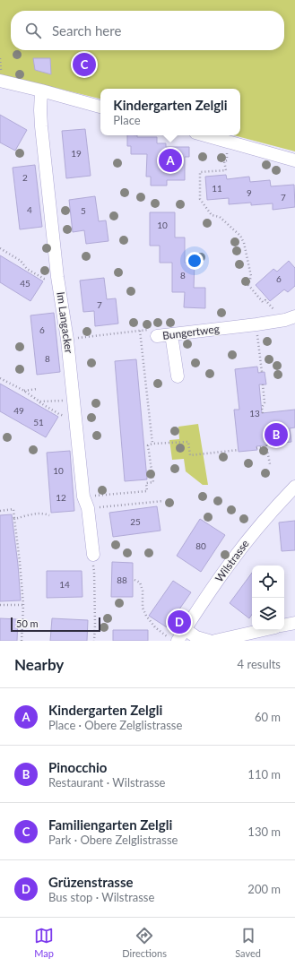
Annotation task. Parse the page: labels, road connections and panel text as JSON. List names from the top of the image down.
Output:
{
  "streets": {
    "street": ["Im Langacker", "Bungertweg", "Wilstrasse"]
  },
  "crossings": [
    ["Im Langacker", "Bungertweg"]
  ],
  "house_numbers": [
    "19",
    "2",
    "11",
    "9",
    "7",
    "4",
    "5",
    "10",
    "8",
    "6",
    "45",
    "7",
    "6",
    "8",
    "49",
    "13",
    "51",
    "10",
    "12",
    "25",
    "80",
    "88",
    "14"
  ],
  "scale_bar": "50 m",
  "page": {
    "search": "Search here",
    "pins": [
      "C",
      "A",
      "B",
      "D"
    ],
    "popup": ["Kindergarten Zelgli", "Place"],
    "scale": "50 m",
    "heading": ["Nearby", "4 results"],
    "list": [
      {
        "mark": "A",
        "name": "Kindergarten Zelgli",
        "note": "Place · Obere Zelglistrasse",
        "value": "60 m"
      },
      {
        "mark": "B",
        "name": "Pinocchio",
        "note": "Restaurant · Wilstrasse",
        "value": "110 m"
      },
      {
        "mark": "C",
        "name": "Familiengarten Zelgli",
        "note": "Park · Obere Zelglistrasse",
        "value": "130 m"
      },
      {
        "mark": "D",
        "name": "Grüzenstrasse",
        "note": "Bus stop · Wilstrasse",
        "value": "200 m"
      }
    ],
    "nav": ["Map", "Directions", "Saved"]
  }
}
